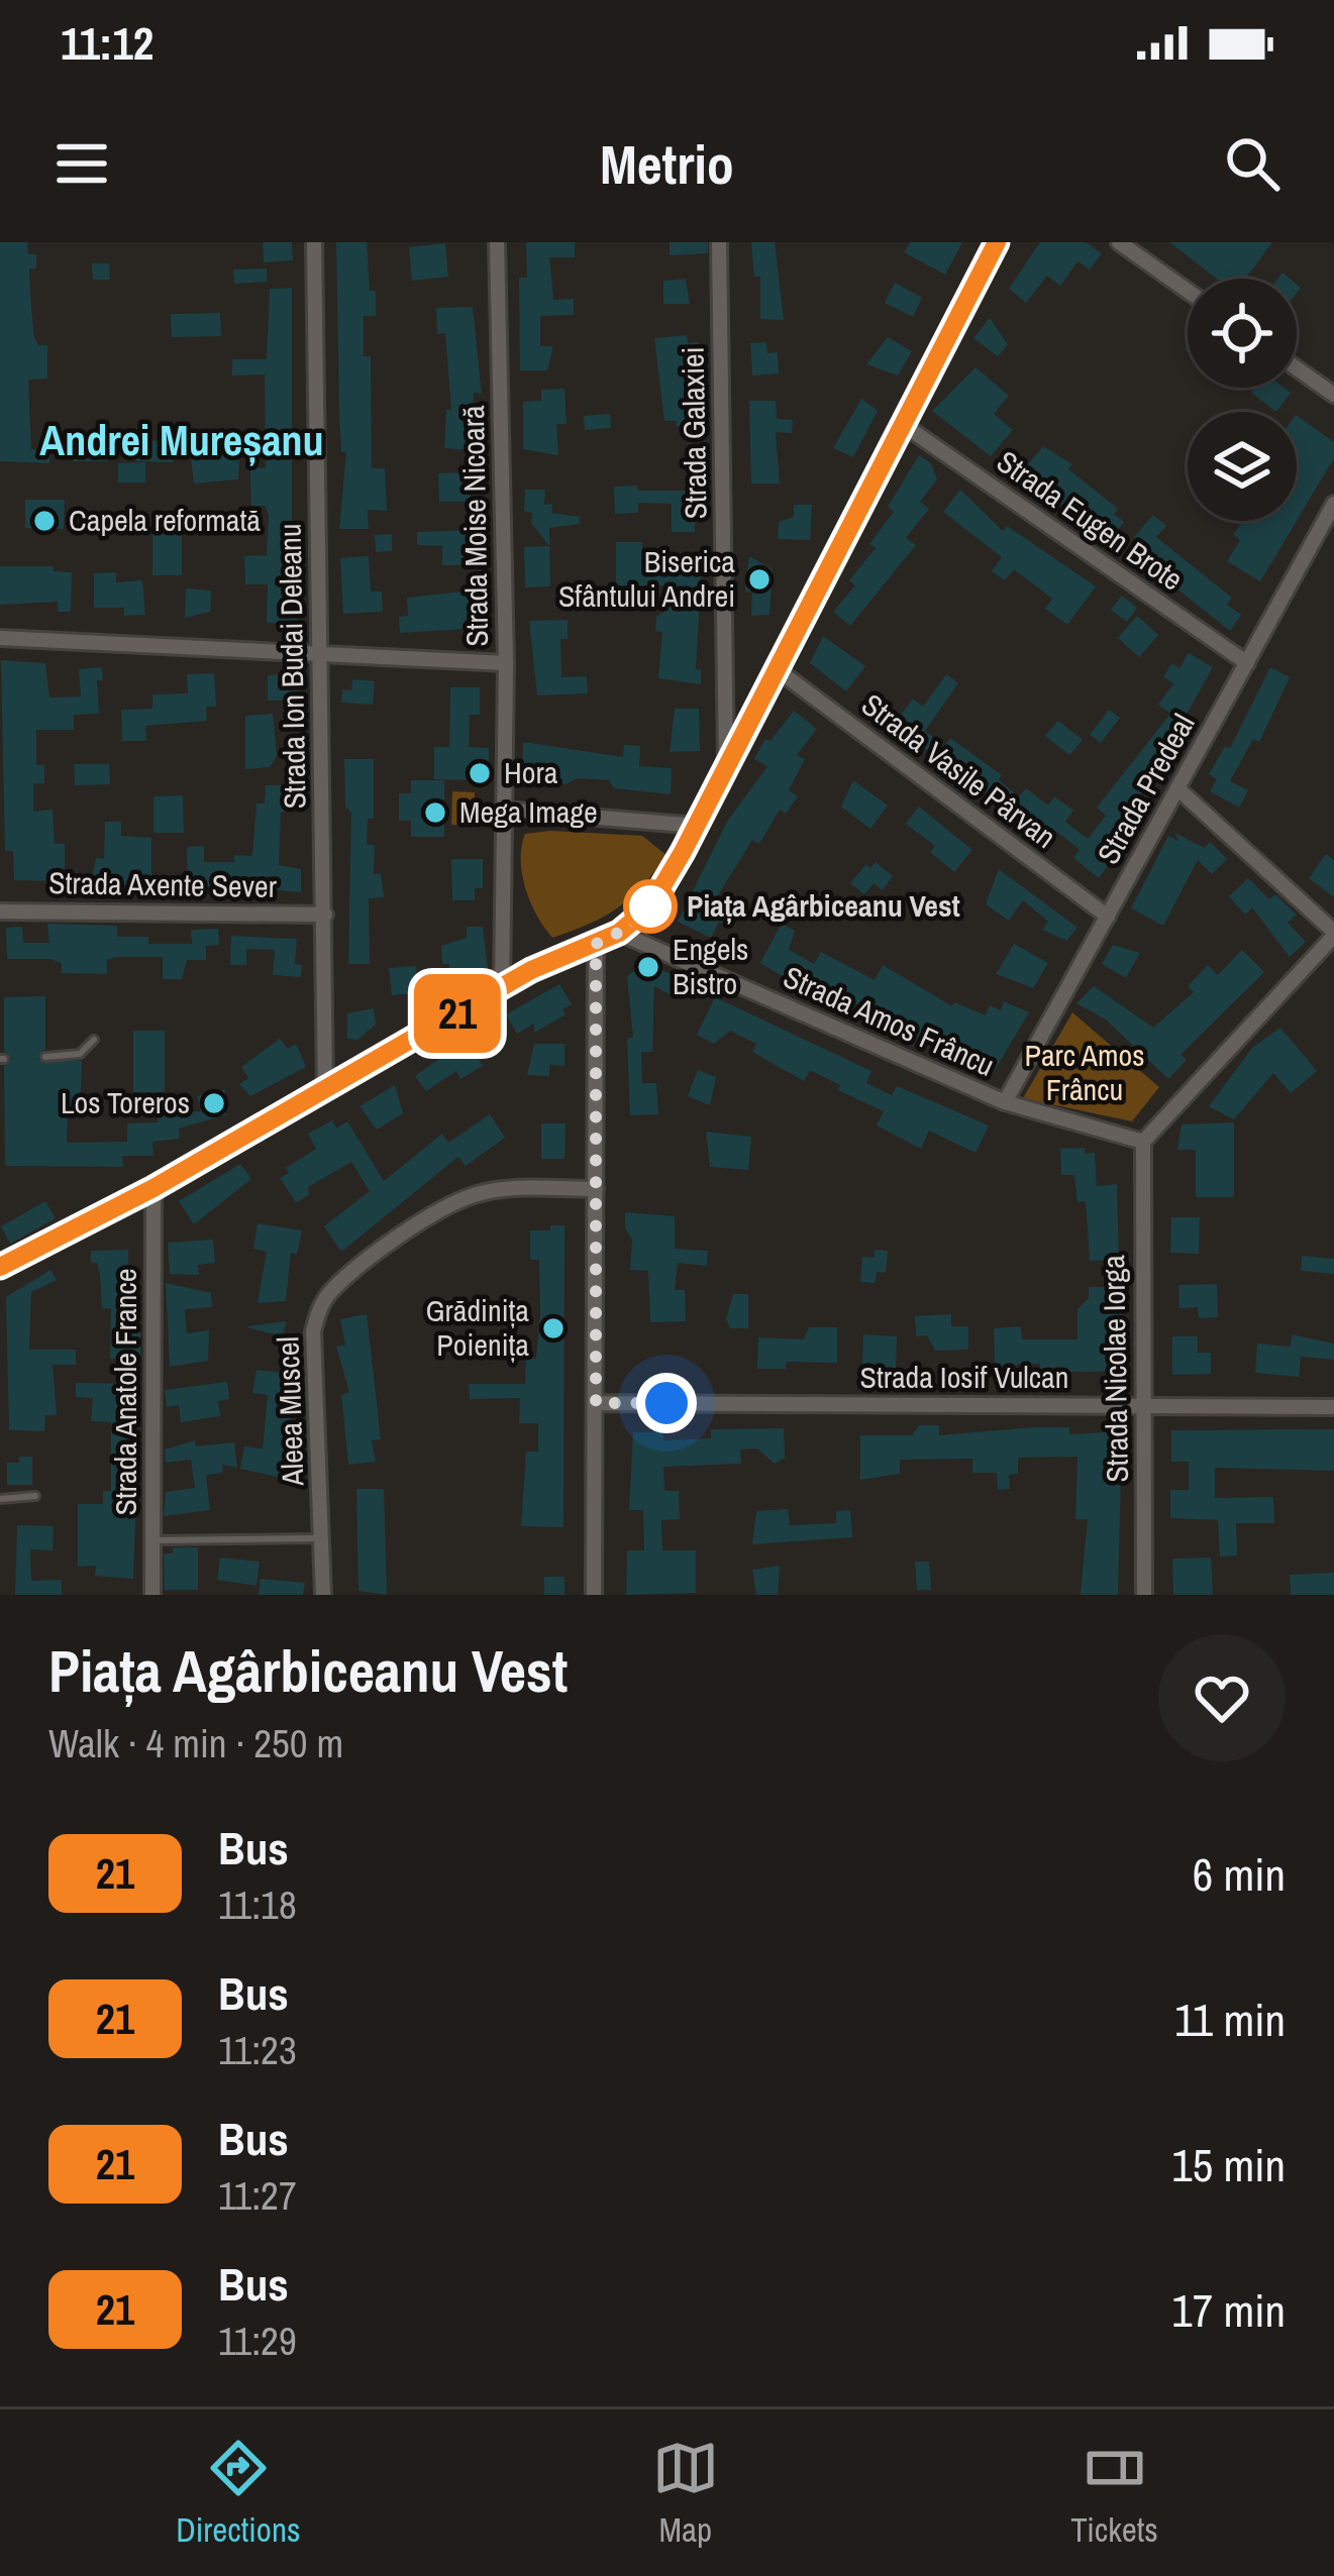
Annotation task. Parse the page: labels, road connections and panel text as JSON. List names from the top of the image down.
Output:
{
  "streets": {
    "street": [
      "Strada Galaxiei",
      "Strada Eugen Brote",
      "Strada Moise Nicoară",
      "Strada Ion Budai Deleanu",
      "Strada Vasile Pârvan",
      "Strada Predeal",
      "Strada Axente Sever",
      "Strada Amos Frâncu",
      "Strada Nicolae Iorga",
      "Strada Iosif Vulcan",
      "Strada Anatole France",
      "Aleea Muscel"
    ]
  },
  "crossings": [
    ["Strada Eugen Brote", "Strada Predeal"],
    ["Strada Ion Budai Deleanu", "Strada Axente Sever"],
    ["Strada Vasile Pârvan", "Strada Predeal"],
    ["Strada Predeal", "Strada Amos Frâncu"],
    ["Strada Amos Frâncu", "Strada Nicolae Iorga"],
    ["Strada Nicolae Iorga", "Strada Iosif Vulcan"]
  ],
  "districts": ["Andrei Mureșanu"],
  "parks": ["Parc Amos Frâncu"],
  "places": [
    "Capela reformată",
    "Biserica Sfântului Andrei",
    "Hora",
    "Mega Image",
    "Piața Agârbiceanu Vest",
    "Engels Bistro",
    "Los Toreros",
    "Grădinița Poienița"
  ],
  "lines": ["bus line 21"],
  "page": {
    "status": "11:12",
    "header": "Metrio",
    "on_map": "21",
    "heading": ["Piața Agârbiceanu Vest", "Walk · 4 min · 250 m"],
    "list": [
      {
        "mark": "21",
        "name": "Bus",
        "note": "11:18",
        "value": "6 min"
      },
      {
        "mark": "21",
        "name": "Bus",
        "note": "11:23",
        "value": "11 min"
      },
      {
        "mark": "21",
        "name": "Bus",
        "note": "11:27",
        "value": "15 min"
      },
      {
        "mark": "21",
        "name": "Bus",
        "note": "11:29",
        "value": "17 min"
      }
    ],
    "tabs": ["Directions", "Map", "Tickets"]
  }
}
